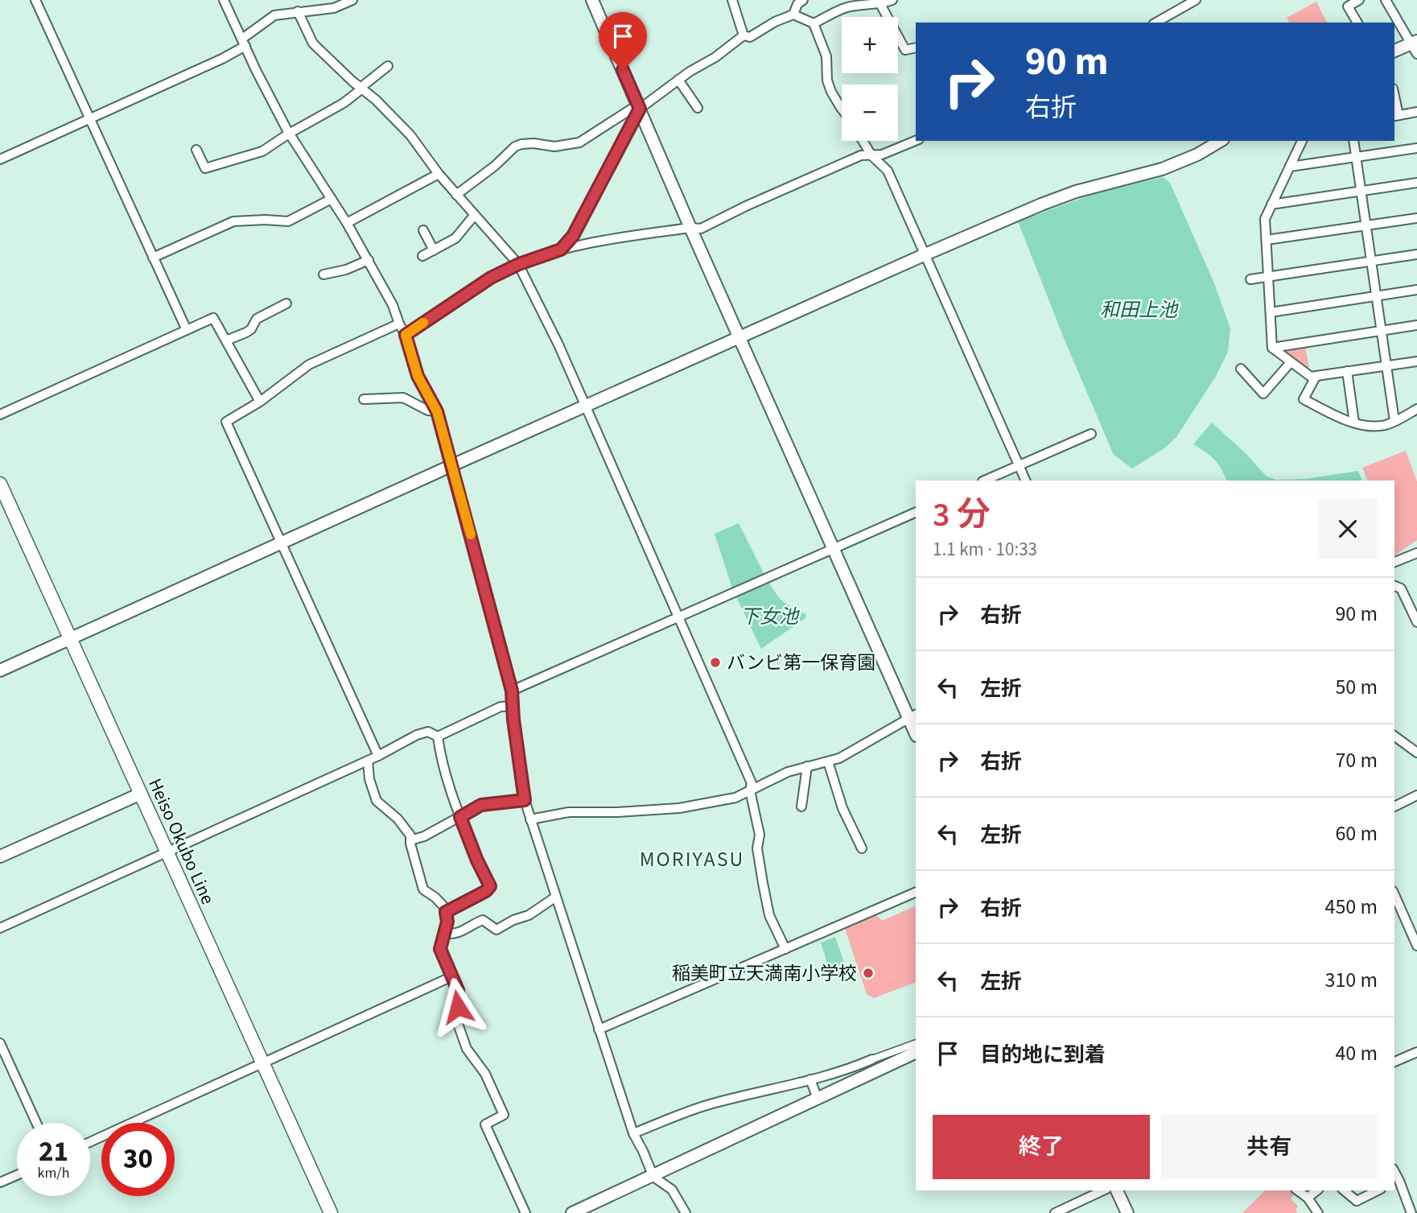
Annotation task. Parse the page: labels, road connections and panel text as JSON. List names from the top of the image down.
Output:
{
  "streets": {
    "main road": ["Heiso Okubo Line"]
  },
  "districts": ["MORIYASU"],
  "water": ["和田上池", "下女池"],
  "places": ["バンビ第一保育園", "稲美町立天満南小学校"],
  "page": {
    "map_buttons": ["+", "−"],
    "turn": ["90 m", "右折"],
    "heading": ["3 分", "1.1 km · 10:33"],
    "list": [
      {
        "name": "右折",
        "value": "90 m"
      },
      {
        "name": "左折",
        "value": "50 m"
      },
      {
        "name": "右折",
        "value": "70 m"
      },
      {
        "name": "左折",
        "value": "60 m"
      },
      {
        "name": "右折",
        "value": "450 m"
      },
      {
        "name": "左折",
        "value": "310 m"
      },
      {
        "name": "目的地に到着",
        "value": "40 m"
      }
    ],
    "buttons": ["終了", "共有"],
    "speed": "21 km/h",
    "limit": "30"
  }
}
